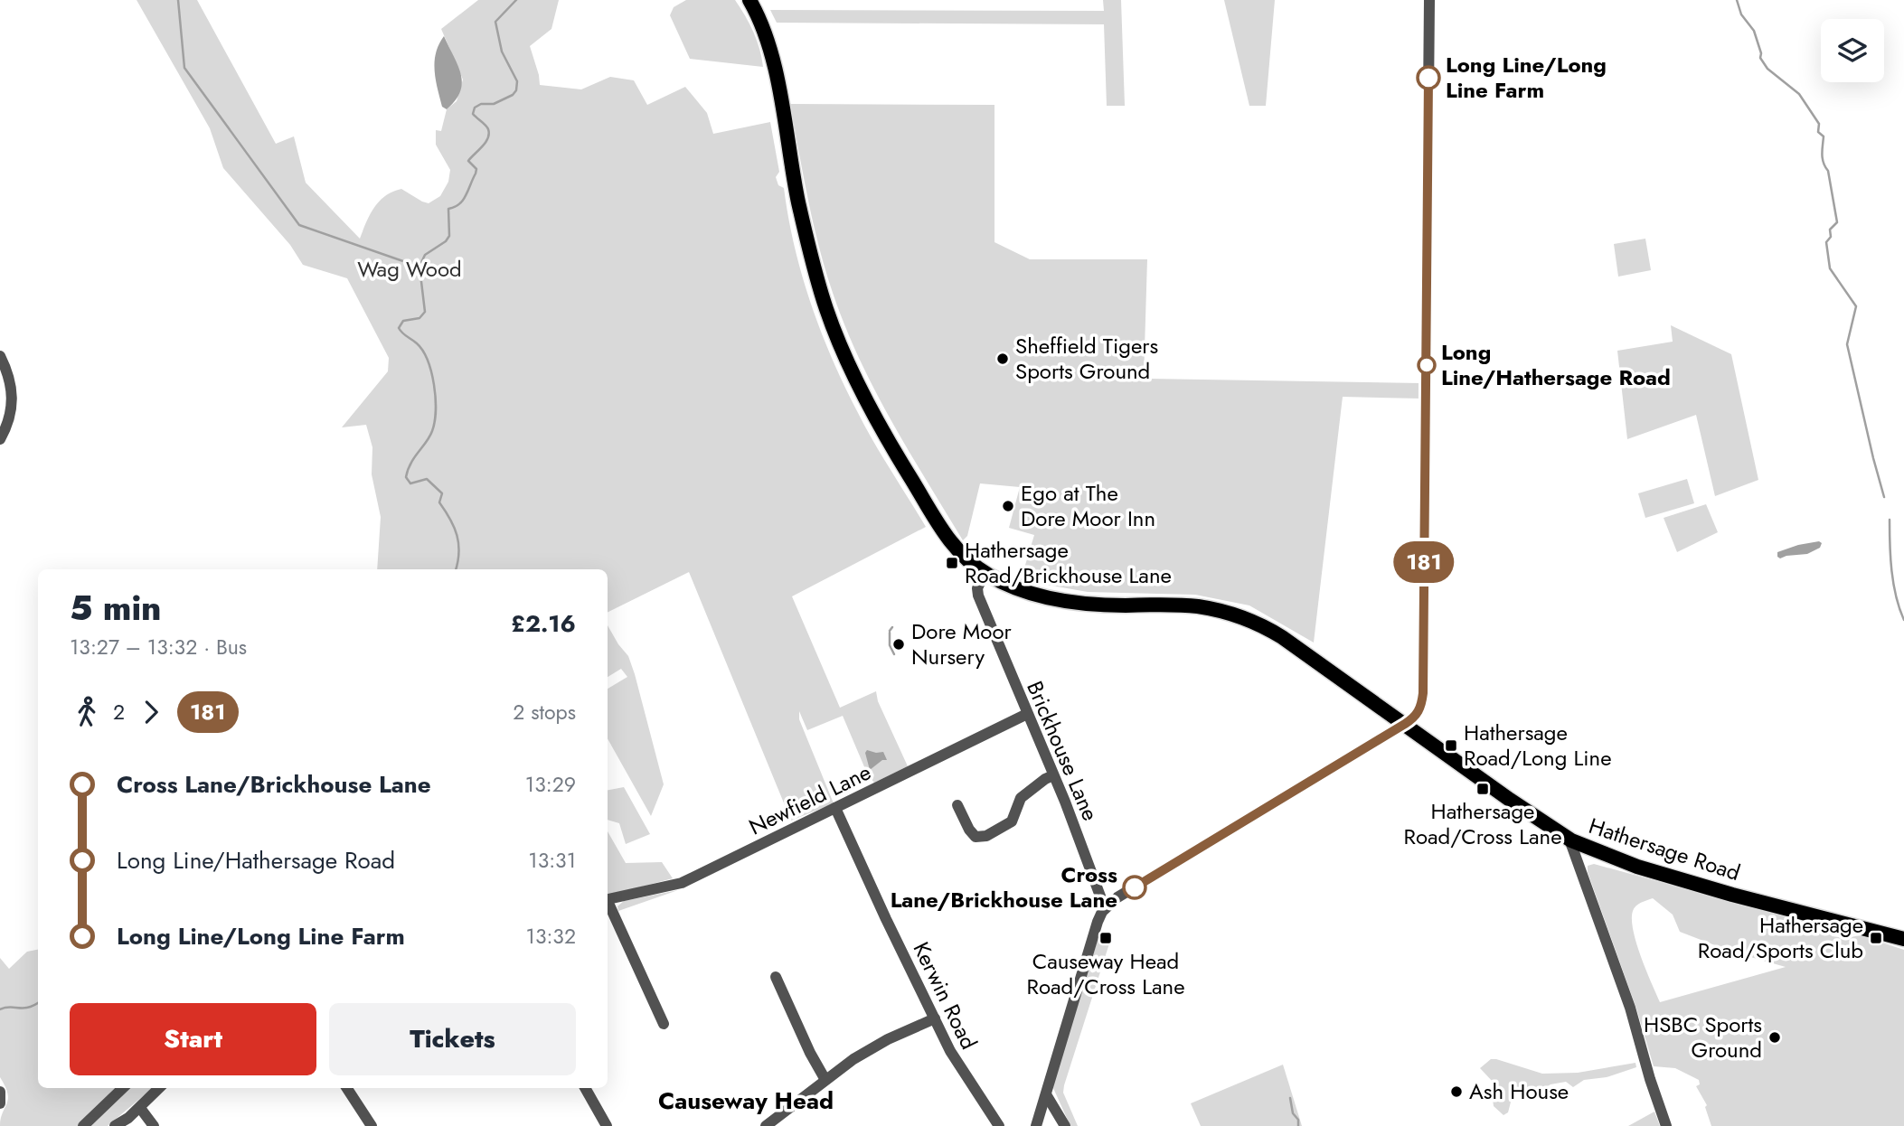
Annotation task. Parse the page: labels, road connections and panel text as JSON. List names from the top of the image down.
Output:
{
  "streets": {
    "main road": ["Hathersage Road"],
    "street": ["Brickhouse Lane", "Newfield Lane", "Kerwin Road"]
  },
  "crossings": [
    ["Brickhouse Lane", "Newfield Lane"],
    ["Brickhouse Lane", "Hathersage Road"],
    ["Newfield Lane", "Kerwin Road"]
  ],
  "districts": ["Causeway Head"],
  "parks": ["Wag Wood"],
  "places": {
    "other": [
      "Long Line/Long Line Farm",
      "Sheffield Tigers Sports Ground",
      "Long Line/Hathersage Road",
      "Ego at The Dore Moor Inn",
      "Dore Moor Nursery",
      "Cross Lane/Brickhouse Lane",
      "HSBC Sports Ground",
      "Ash House"
    ],
    "transit": [
      "Hathersage Road/Brickhouse Lane",
      "Hathersage Road/Long Line",
      "Hathersage Road/Cross Lane",
      "Causeway Head Road/Cross Lane",
      "Hathersage Road/Sports Club"
    ]
  },
  "lines": ["bus line 181"],
  "page": {
    "on_map": "181",
    "heading": ["5 min", "13:27 – 13:32 · Bus", "£2.16"],
    "legs": ["2", "181", "2 stops"],
    "list": [
      {
        "name": "Cross Lane/Brickhouse Lane",
        "value": "13:29"
      },
      {
        "name": "Long Line/Hathersage Road",
        "value": "13:31"
      },
      {
        "name": "Long Line/Long Line Farm",
        "value": "13:32"
      }
    ],
    "buttons": ["Start", "Tickets"]
  }
}
